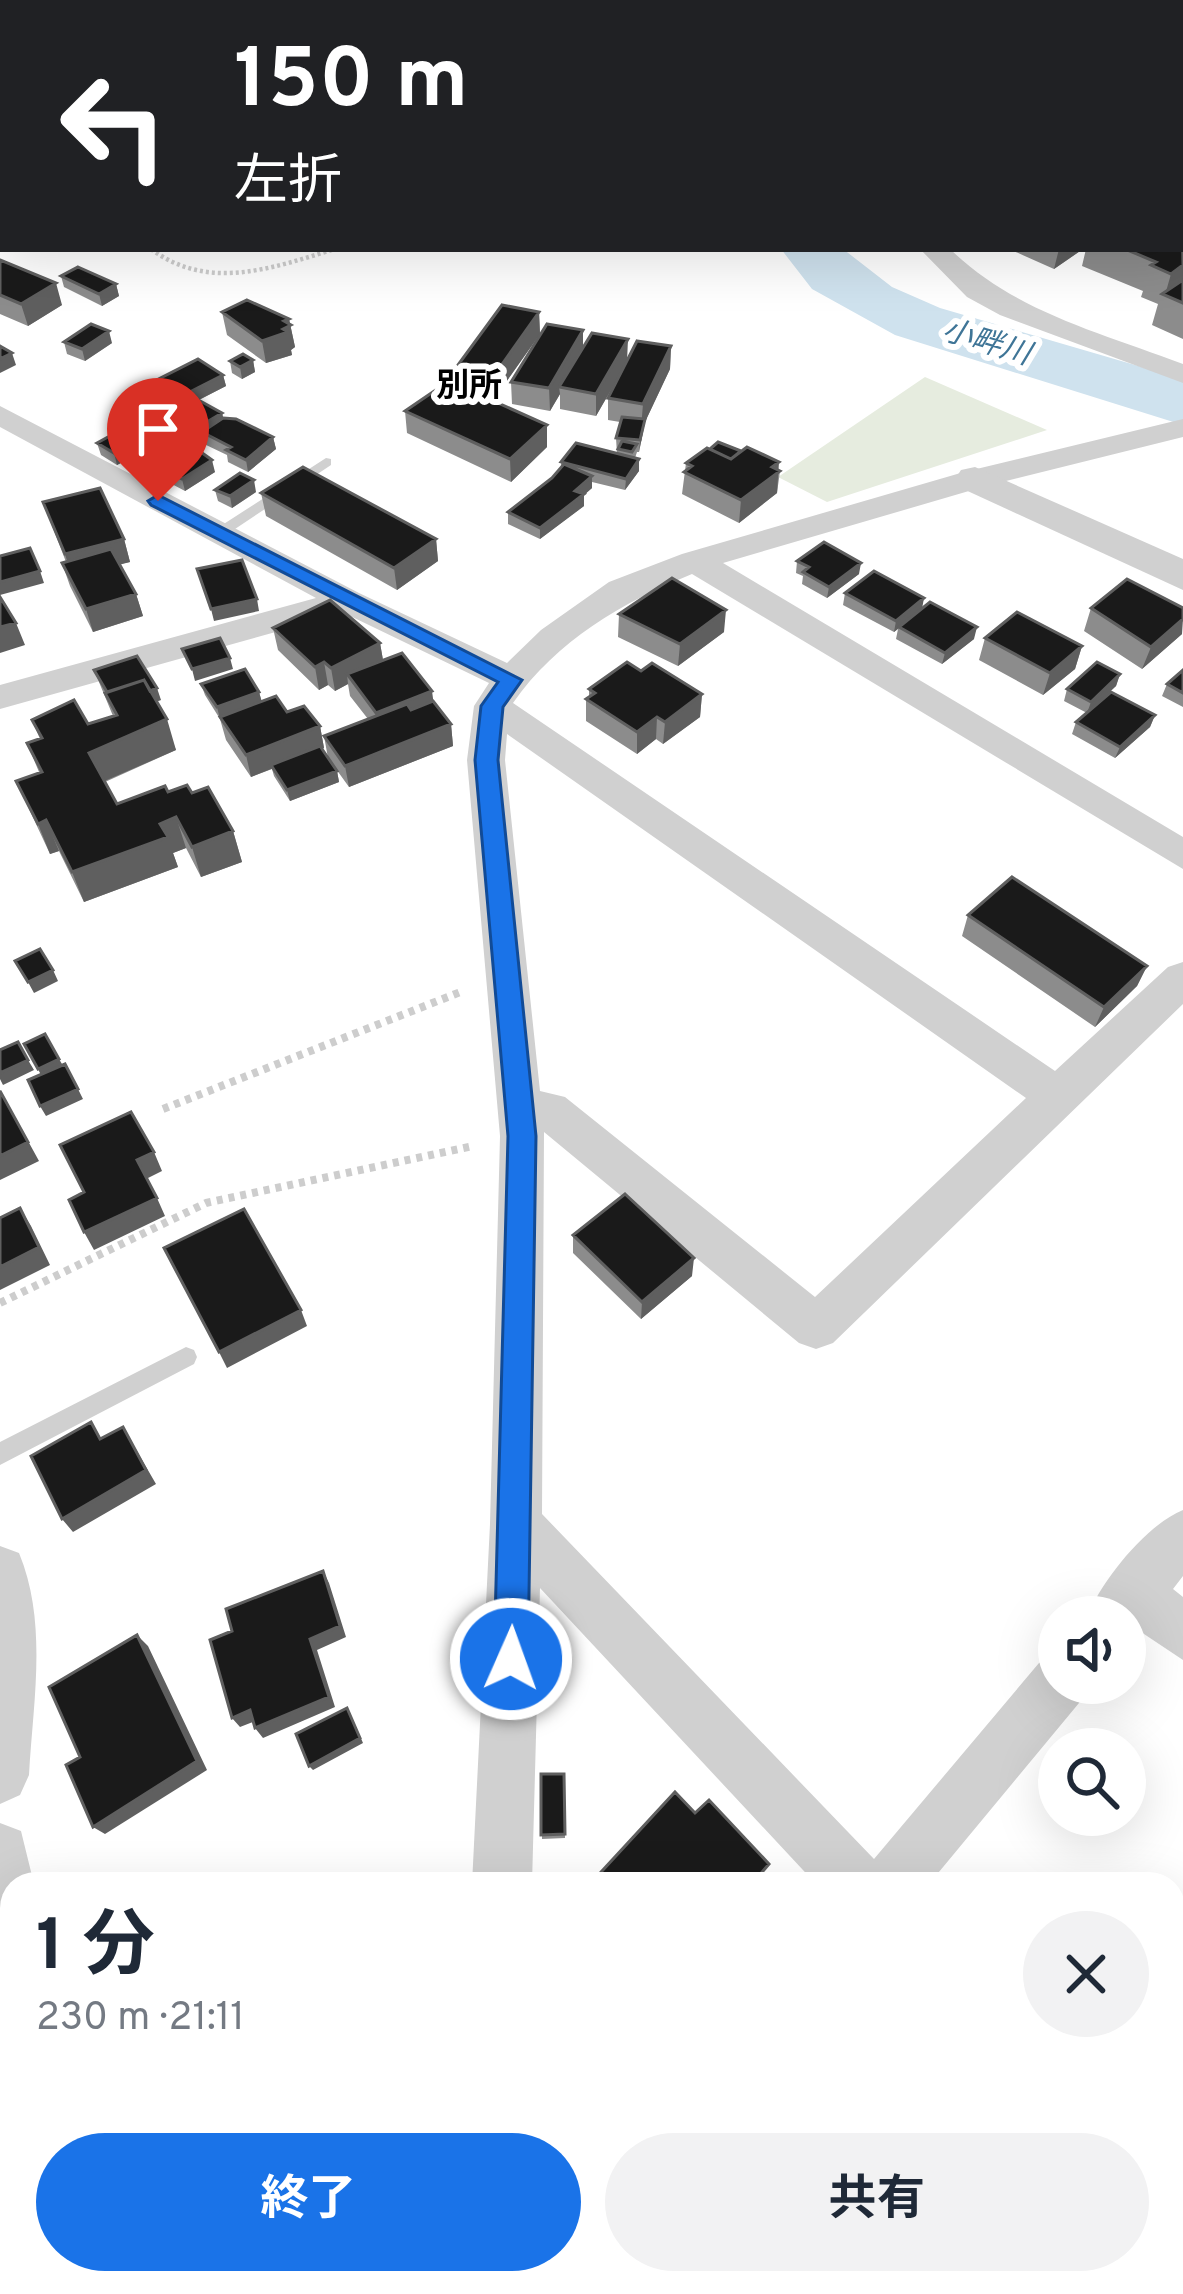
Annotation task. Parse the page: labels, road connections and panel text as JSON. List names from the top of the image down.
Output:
{
  "districts": ["別所"],
  "water": ["小畔川"],
  "page": {
    "turn": ["150 m", "左折"],
    "heading": ["1 分", "230 m · 21:11"],
    "buttons": ["終了", "共有"]
  }
}
